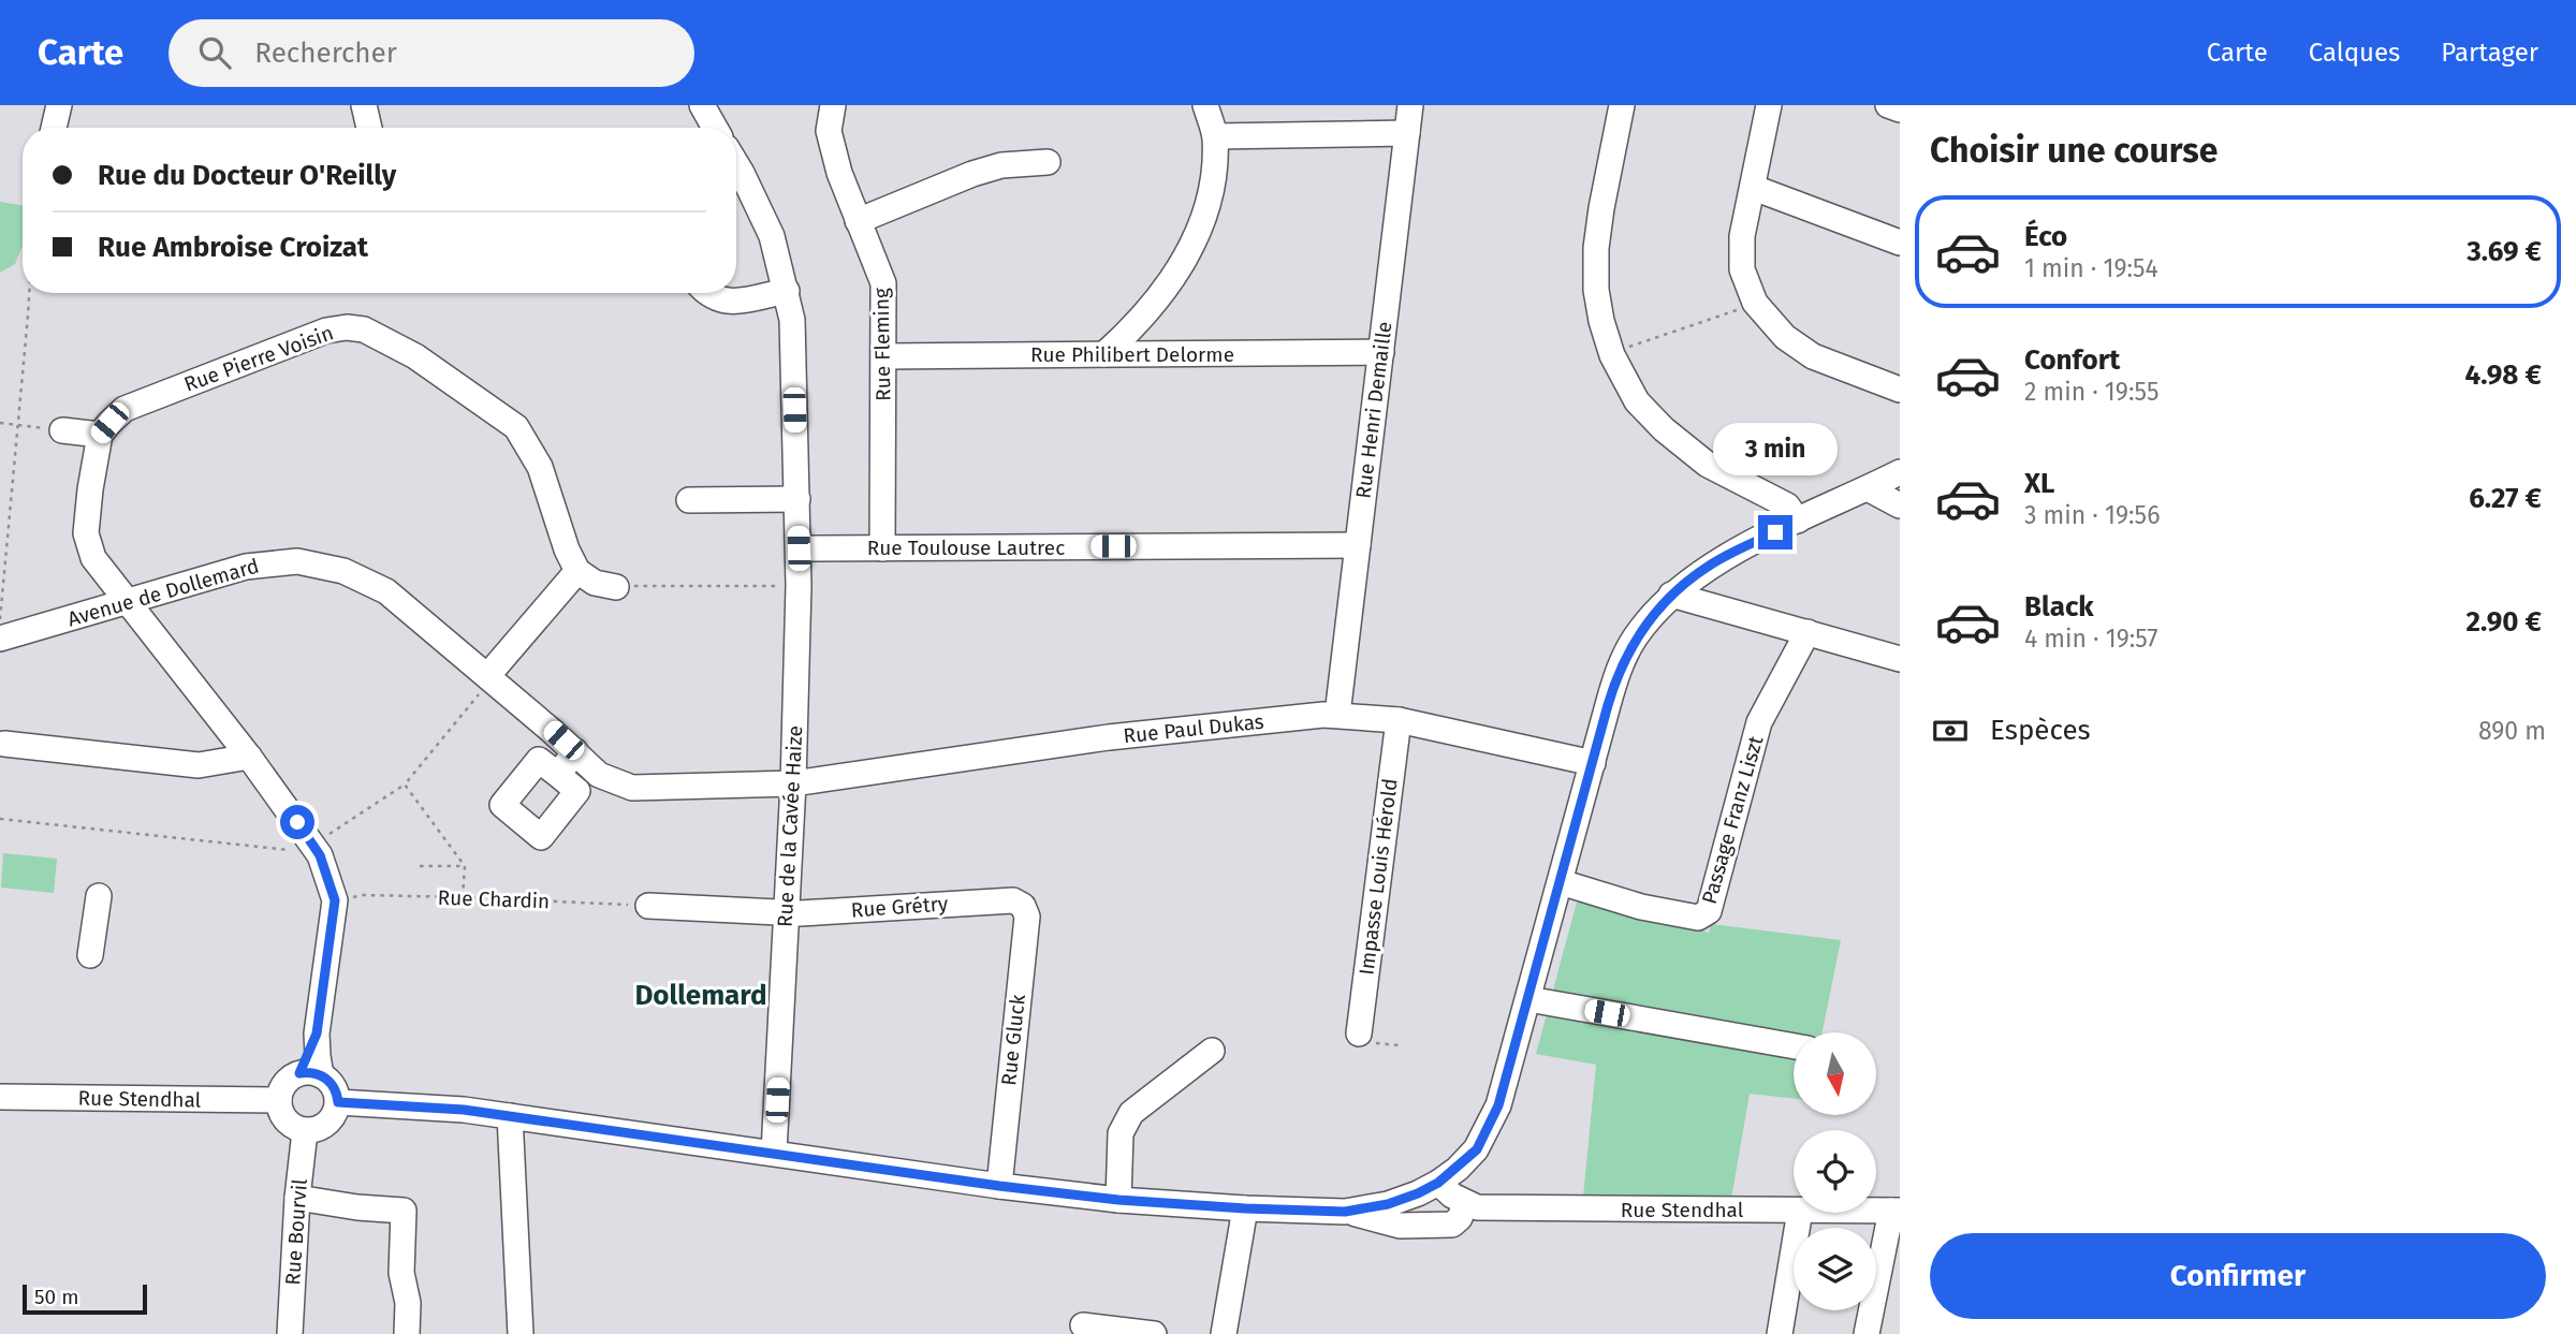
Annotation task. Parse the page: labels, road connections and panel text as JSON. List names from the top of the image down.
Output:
{
  "streets": {
    "street": [
      "Rue Fleming",
      "Rue Philibert Delorme",
      "Rue Pierre Voisin",
      "Rue Henri Demaille",
      "Rue Toulouse Lautrec",
      "Avenue de Dollemard",
      "Rue Paul Dukas",
      "Passage Franz Liszt",
      "Rue de la Cavée Haize",
      "Impasse Louis Hérold",
      "Rue Grétry",
      "Rue Gluck",
      "Rue Stendhal",
      "Rue Bourvil"
    ],
    "path": ["Rue Chardin"]
  },
  "crossings": [
    ["Rue Fleming", "Rue Philibert Delorme"],
    ["Rue Fleming", "Rue Toulouse Lautrec"],
    ["Rue Philibert Delorme", "Rue Henri Demaille"],
    ["Rue Henri Demaille", "Rue Toulouse Lautrec"],
    ["Rue Henri Demaille", "Rue Paul Dukas"],
    ["Rue Toulouse Lautrec", "Rue de la Cavée Haize"],
    ["Avenue de Dollemard", "Rue Paul Dukas"],
    ["Avenue de Dollemard", "Rue de la Cavée Haize"],
    ["Rue Paul Dukas", "Rue de la Cavée Haize"],
    ["Rue Paul Dukas", "Impasse Louis Hérold"],
    ["Rue de la Cavée Haize", "Rue Grétry"],
    ["Rue Grétry", "Rue Gluck"],
    ["Rue Stendhal", "Rue Bourvil"]
  ],
  "districts": ["Dollemard"],
  "scale_bar": "50 m",
  "north": "bottom",
  "page": {
    "header": "Carte",
    "search": "Rechercher",
    "nav": ["Carte", "Calques", "Partager"],
    "heading": "Choisir une course",
    "banner": ["Rue du Docteur O'Reilly", "Rue Ambroise Croizat"],
    "list": [
      {
        "name": "Éco",
        "note": "1 min · 19:54",
        "value": "3.69 €"
      },
      {
        "name": "Confort",
        "note": "2 min · 19:55",
        "value": "4.98 €"
      },
      {
        "name": "XL",
        "note": "3 min · 19:56",
        "value": "6.27 €"
      },
      {
        "name": "Black",
        "note": "4 min · 19:57",
        "value": "2.90 €"
      }
    ],
    "bubble": "3 min",
    "pay": ["Espèces", "890 m"],
    "buttons": "Confirmer",
    "scale": "50 m"
  }
}
